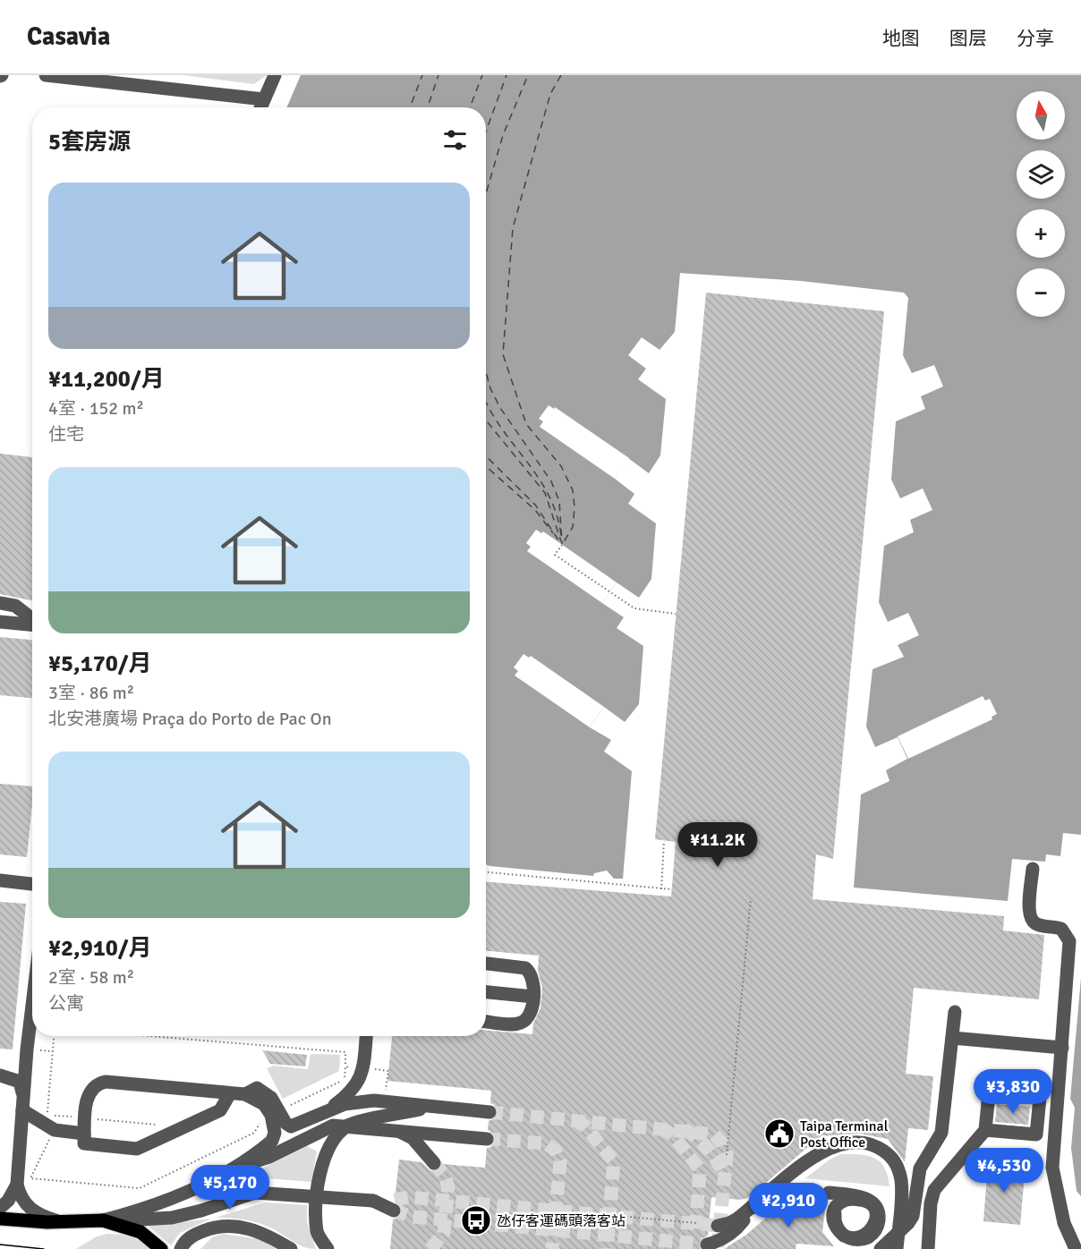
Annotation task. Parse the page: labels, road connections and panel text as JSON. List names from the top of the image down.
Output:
{
  "places": {
    "public building": ["Taipa Terminal Post Office"],
    "bus stop": ["氹仔客運碼頭落客站"]
  },
  "north": "top",
  "page": {
    "header": "Casavia",
    "nav": ["地图", "图层", "分享"],
    "map_buttons": ["+", "−"],
    "heading": "5套房源",
    "list": [
      {
        "name": "¥11,200/月",
        "note": "4室 · 152 m² · 住宅"
      },
      {
        "name": "¥5,170/月",
        "note": "3室 · 86 m² · 北安港廣場 Praça do Porto de Pac On"
      },
      {
        "name": "¥2,910/月",
        "note": "2室 · 58 m² · 公寓"
      }
    ],
    "price": [
      "¥11.2K",
      "¥3,830",
      "¥4,530",
      "¥5,170",
      "¥2,910"
    ]
  }
}
